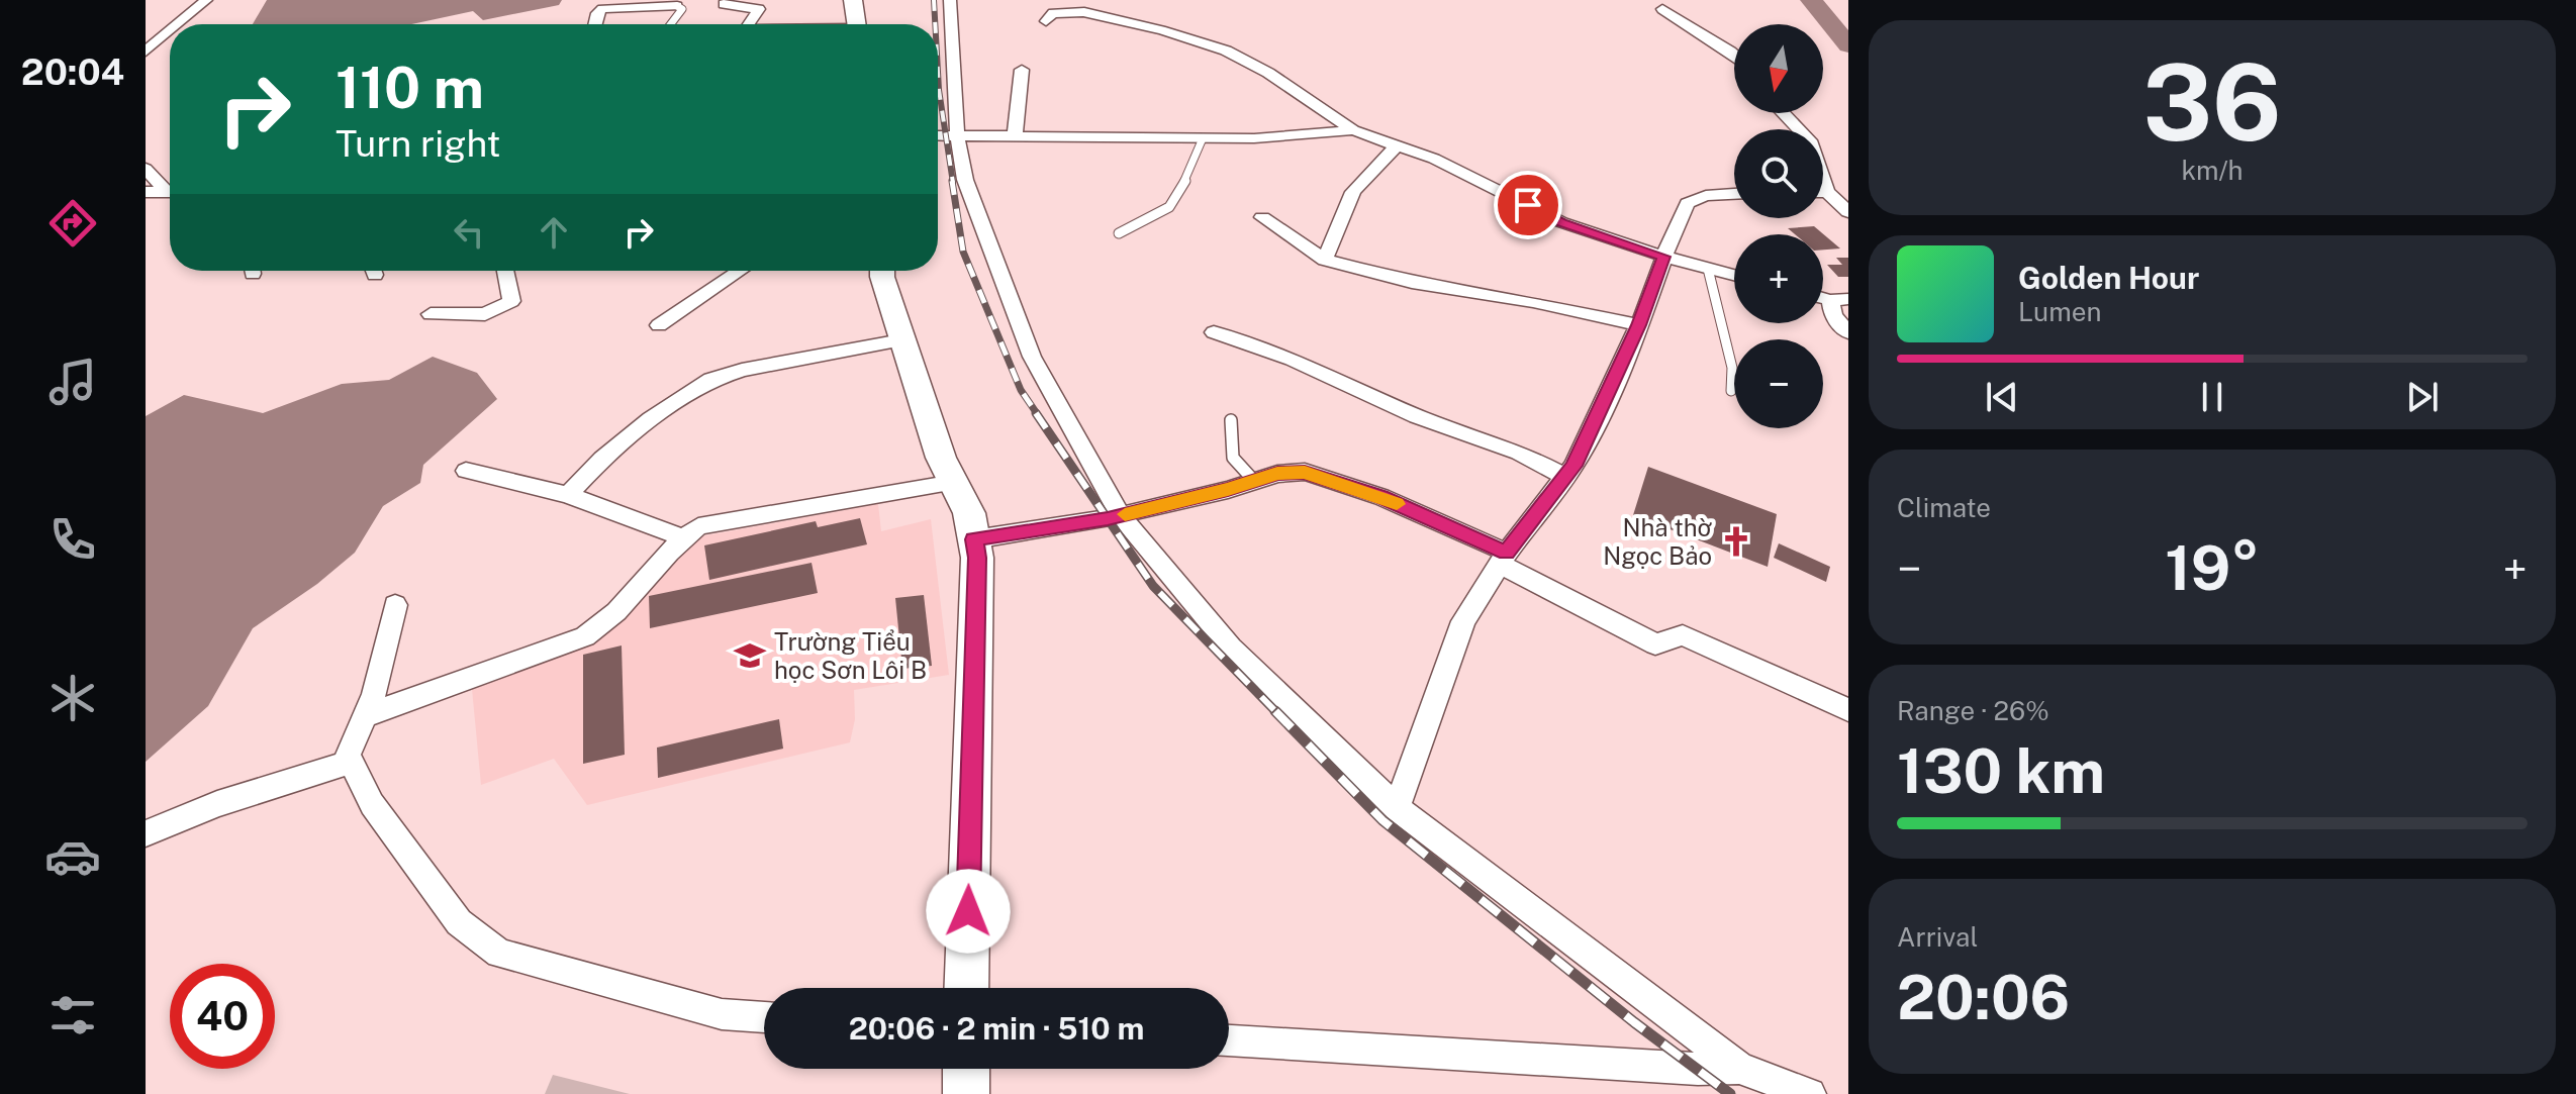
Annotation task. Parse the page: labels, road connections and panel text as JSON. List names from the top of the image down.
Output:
{
  "places": {
    "church": ["Nhà thờ Ngọc Bảo"],
    "school or university": ["Trường Tiểu học Sơn Lôi B"]
  },
  "north": "bottom",
  "page": {
    "tabs": "20:04",
    "tile": [
      ["36", "km/h"],
      "Climate",
      ["Range · 26%", "130 km"],
      ["Arrival", "20:06"]
    ],
    "map_buttons": ["+", "−"],
    "turn": ["110 m", "Turn right"],
    "song": ["Golden Hour", "Lumen"],
    "heat": ["−", "19°", "+"],
    "limit": "40",
    "trip": "20:06 · 2 min · 510 m"
  }
}
